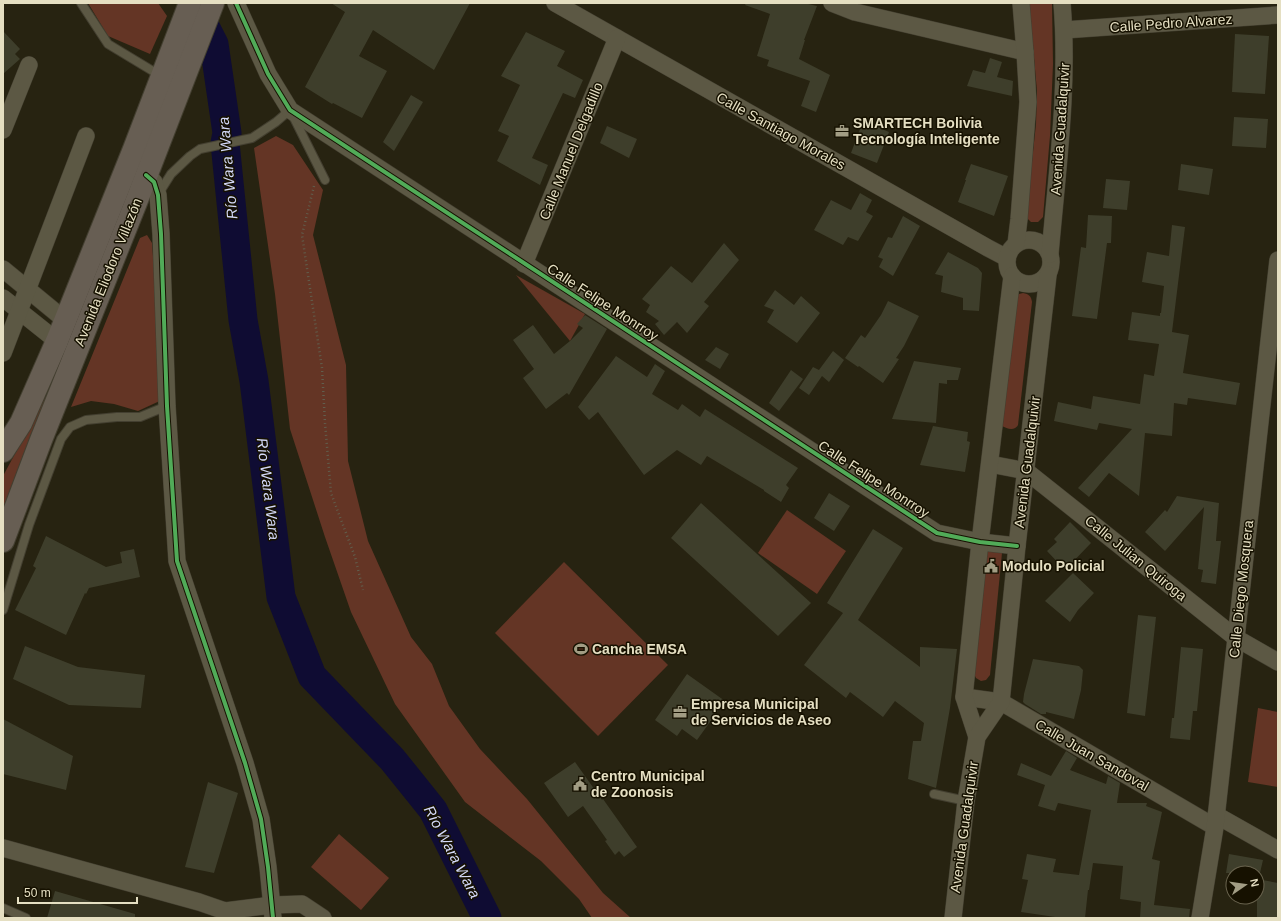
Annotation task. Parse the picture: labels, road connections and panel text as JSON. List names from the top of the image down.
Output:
{
  "streets": {
    "highway": ["Avenida Eliodoro Villazón"],
    "street": [
      "Calle Pedro Alvarez",
      "Avenida Guadalquivir",
      "Calle Santiago Morales",
      "Calle Manuel Delgadillo",
      "Calle Felipe Monrroy",
      "Calle Julian Quiroga",
      "Calle Diego Mosquera",
      "Calle Juan Sandoval"
    ]
  },
  "crossings": [
    ["Calle Pedro Alvarez", "Avenida Guadalquivir"],
    ["Avenida Guadalquivir", "Calle Santiago Morales"],
    ["Avenida Guadalquivir", "Calle Felipe Monrroy"],
    ["Avenida Guadalquivir", "Calle Julian Quiroga"],
    ["Avenida Guadalquivir", "Calle Juan Sandoval"],
    ["Calle Santiago Morales", "Calle Manuel Delgadillo"],
    ["Calle Manuel Delgadillo", "Calle Felipe Monrroy"],
    ["Calle Julian Quiroga", "Calle Diego Mosquera"],
    ["Calle Diego Mosquera", "Calle Juan Sandoval"]
  ],
  "water": ["Río Wara Wara"],
  "places": {
    "office": ["SMARTECH Bolivia Tecnología Inteligente", "Empresa Municipal de Servicios de Aseo"],
    "public building": ["Modulo Policial", "Centro Municipal de Zoonosis"],
    "sports": ["Cancha EMSA"]
  },
  "scale_bar": "50 m",
  "north": "right"
}
